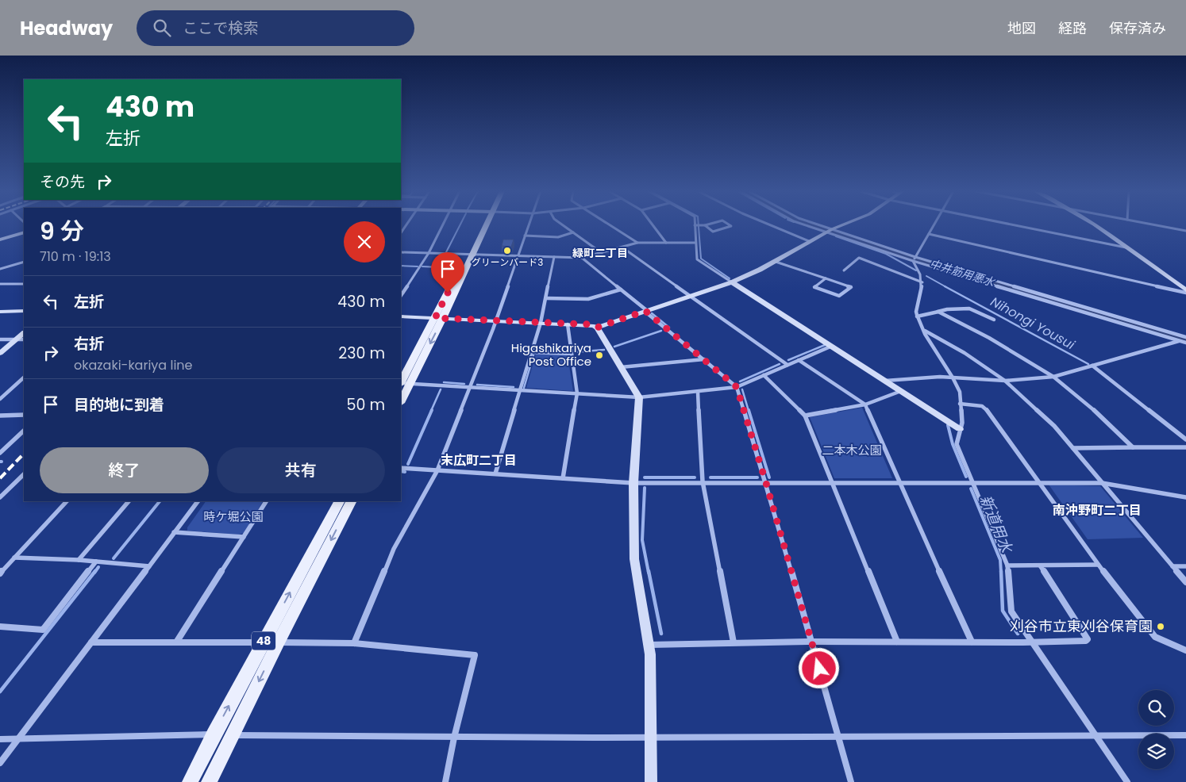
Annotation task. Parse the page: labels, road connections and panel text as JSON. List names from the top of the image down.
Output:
{
  "streets": {
    "main road": ["48"]
  },
  "districts": ["緑町二丁目", "末広町二丁目", "南沖野町二丁目"],
  "water": ["中井筋用悪水", "Nihongi Yousui", "新道用水"],
  "parks": ["二本木公園", "時ケ堀公園"],
  "places": ["グリーンバード3", "Higashikariya Post Office", "刈谷市立東刈谷保育園"],
  "page": {
    "header": "Headway",
    "search": "ここで検索",
    "nav": ["地図", "経路", "保存済み"],
    "turn": ["430 m", "左折"],
    "then": "その先",
    "heading": ["9 分", "710 m · 19:13"],
    "list": [
      {
        "name": "左折",
        "value": "430 m"
      },
      {
        "name": "右折",
        "note": "okazaki-kariya line",
        "value": "230 m"
      },
      {
        "name": "目的地に到着",
        "value": "50 m"
      }
    ],
    "buttons": ["終了", "共有"]
  }
}
